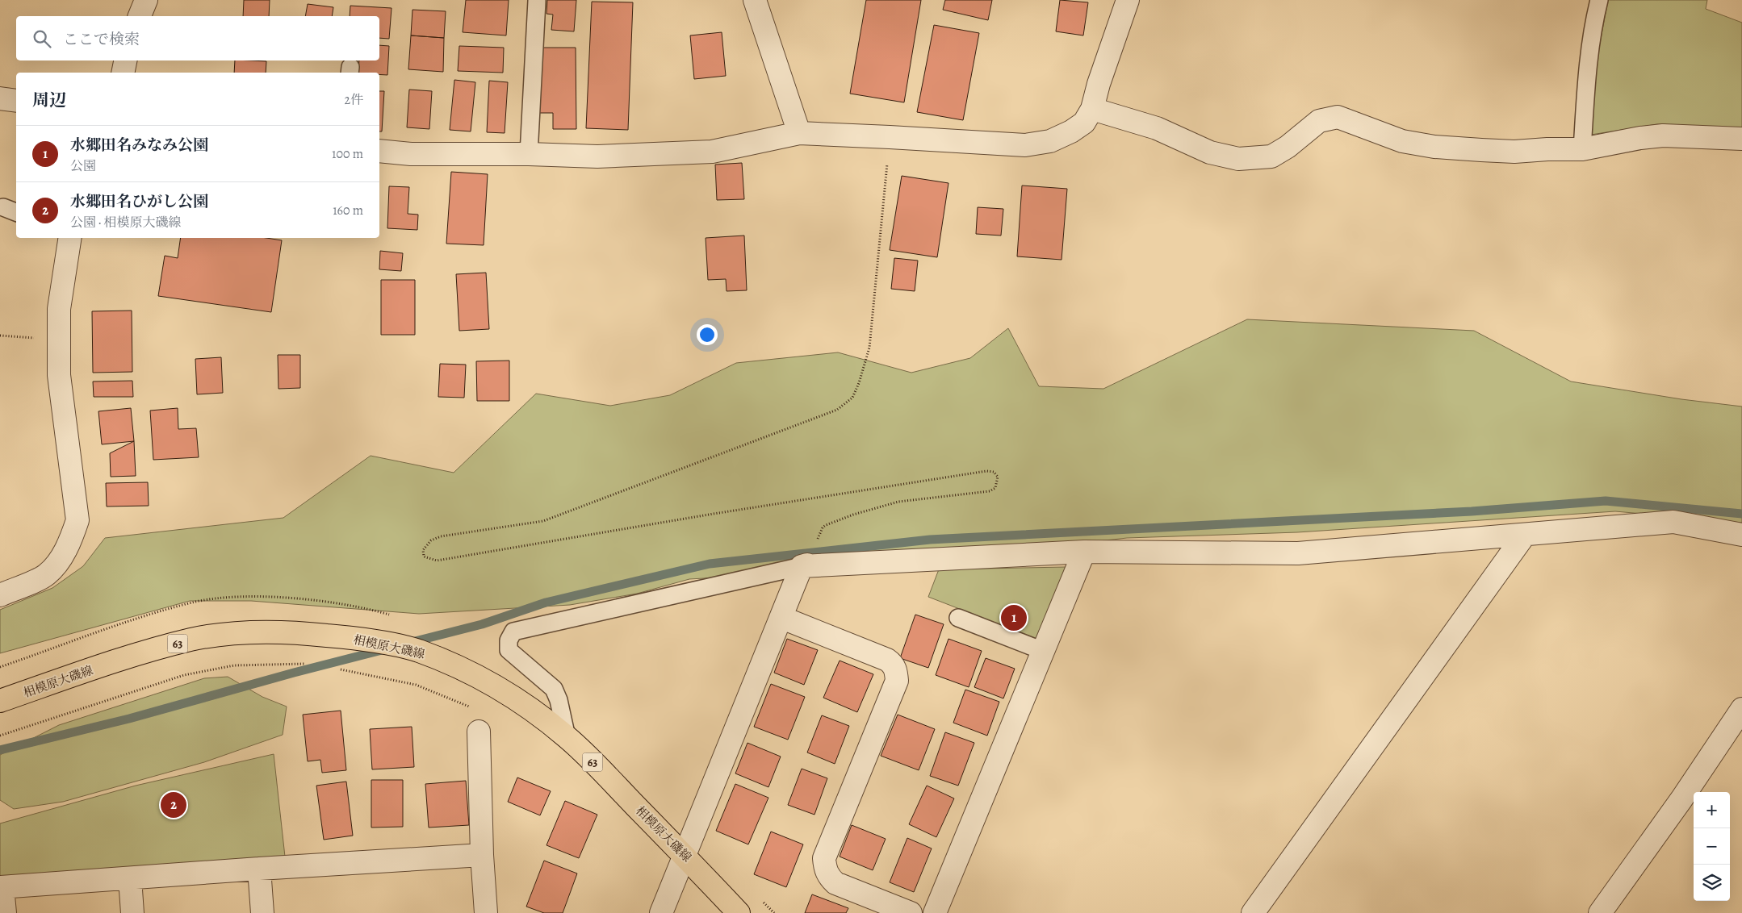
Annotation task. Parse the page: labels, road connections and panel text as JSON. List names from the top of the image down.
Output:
{
  "streets": {
    "main road": ["63", "相模原大磯線"]
  },
  "page": {
    "search": "ここで検索",
    "heading": ["周辺", "2件"],
    "list": [
      {
        "mark": "1",
        "name": "水郷田名みなみ公園",
        "note": "公園",
        "value": "100 m"
      },
      {
        "mark": "2",
        "name": "水郷田名ひがし公園",
        "note": "公園 · 相模原大磯線",
        "value": "160 m"
      }
    ],
    "pins": ["1", "2"],
    "map_buttons": ["+", "−"]
  }
}
